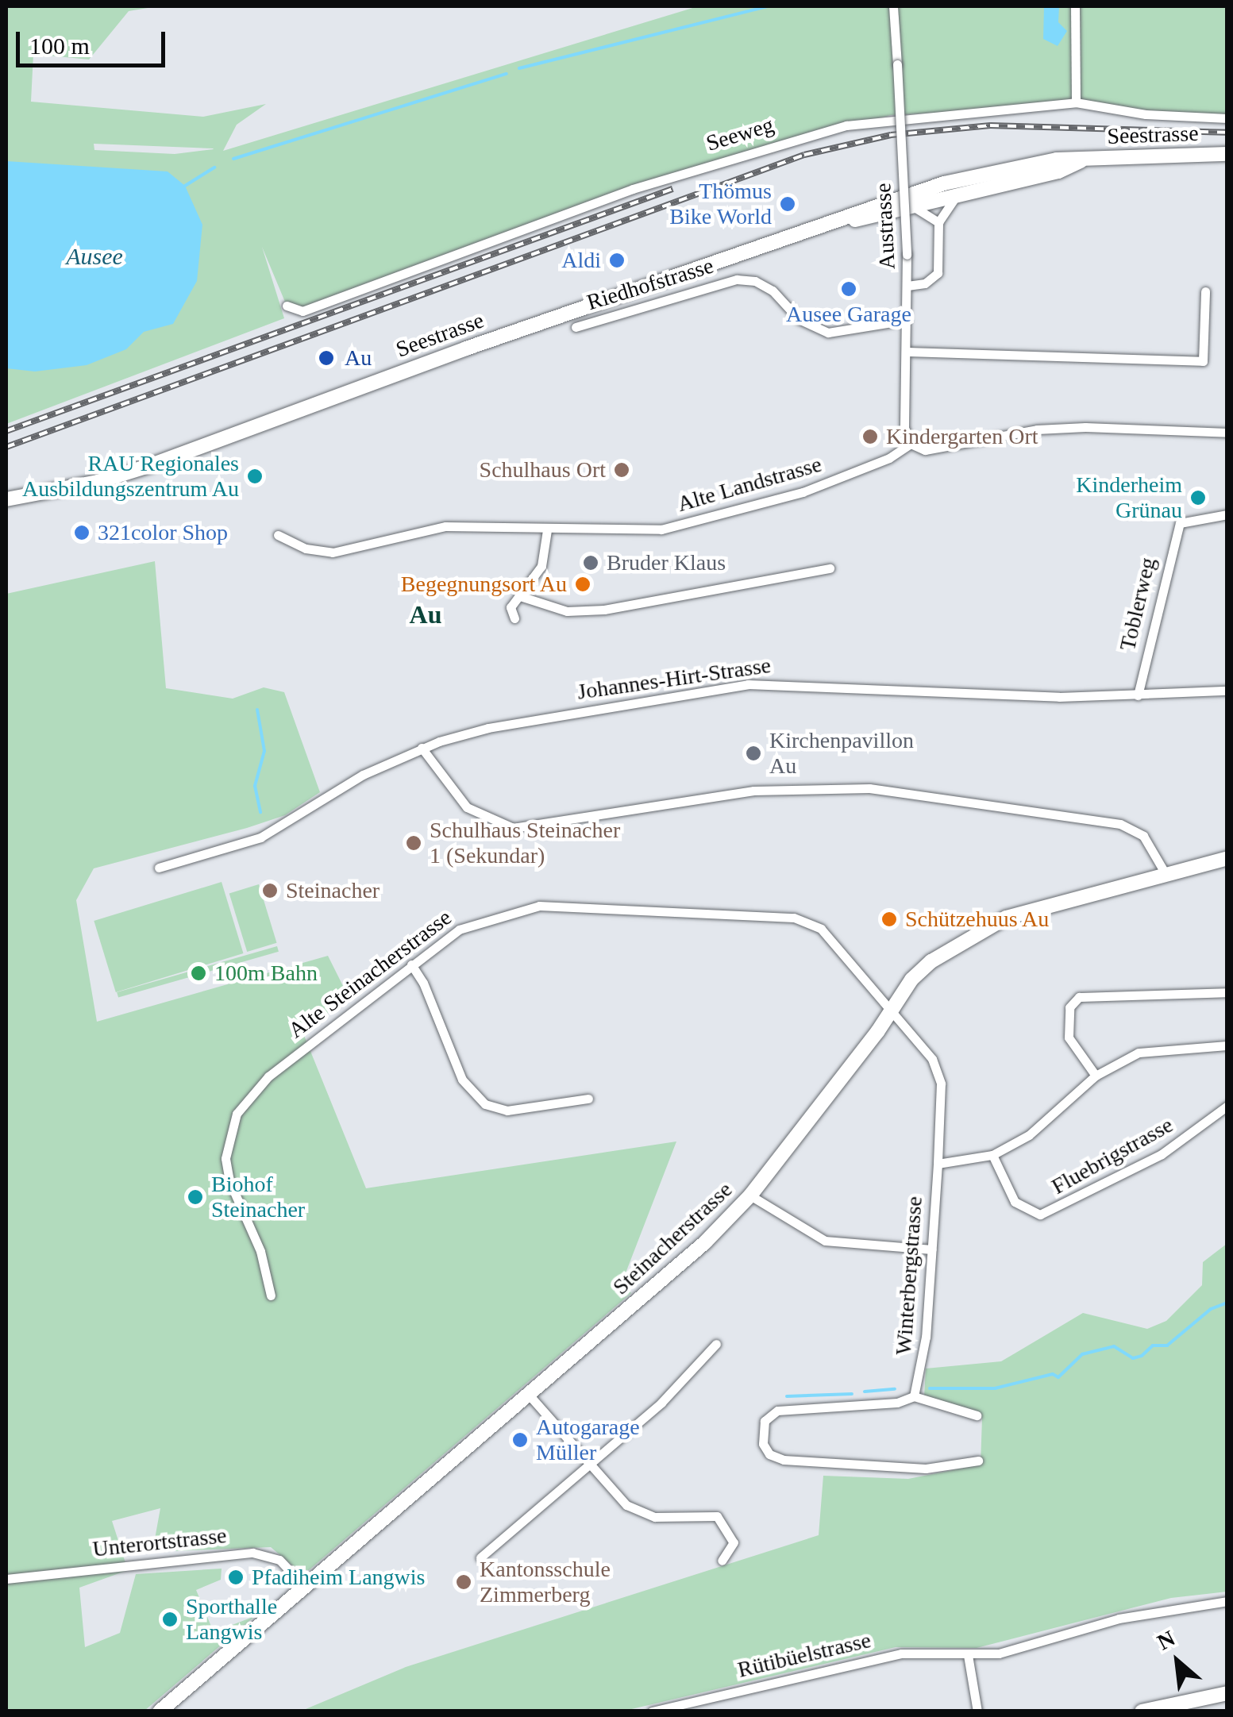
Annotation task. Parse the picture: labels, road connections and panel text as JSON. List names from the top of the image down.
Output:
{
  "streets": {
    "main road": ["Seestrasse", "Steinacherstrasse"],
    "street": [
      "Seeweg",
      "Austrasse",
      "Riedhofstrasse",
      "Alte Landstrasse",
      "Toblerweg",
      "Johannes-Hirt-Strasse",
      "Alte Steinacherstrasse",
      "Fluebrigstrasse",
      "Winterbergstrasse",
      "Unterortstrasse",
      "Rütibüelstrasse"
    ]
  },
  "crossings": [
    ["Austrasse", "Riedhofstrasse"],
    ["Austrasse", "Alte Landstrasse"],
    ["Toblerweg", "Johannes-Hirt-Strasse"],
    ["Alte Steinacherstrasse", "Steinacherstrasse"],
    ["Alte Steinacherstrasse", "Winterbergstrasse"],
    ["Steinacherstrasse", "Winterbergstrasse"],
    ["Steinacherstrasse", "Unterortstrasse"]
  ],
  "districts": ["Au"],
  "water": ["Ausee"],
  "places": [
    "Thömus Bike World",
    "Aldi",
    "Ausee Garage",
    "Au",
    "Kindergarten Ort",
    "Schulhaus Ort",
    "RAU Regionales Ausbildungszentrum Au",
    "Kinderheim Grünau",
    "321color Shop",
    "Bruder Klaus",
    "Begegnungsort Au",
    "Kirchenpavillon Au",
    "Schulhaus Steinacher 1 (Sekundar)",
    "Steinacher",
    "Schützehuus Au",
    "100m Bahn",
    "Biohof Steinacher",
    "Autogarage Müller",
    "Pfadiheim Langwis",
    "Kantonsschule Zimmerberg",
    "Sporthalle Langwis"
  ],
  "scale_bar": "100 m",
  "north": "top left"
}
